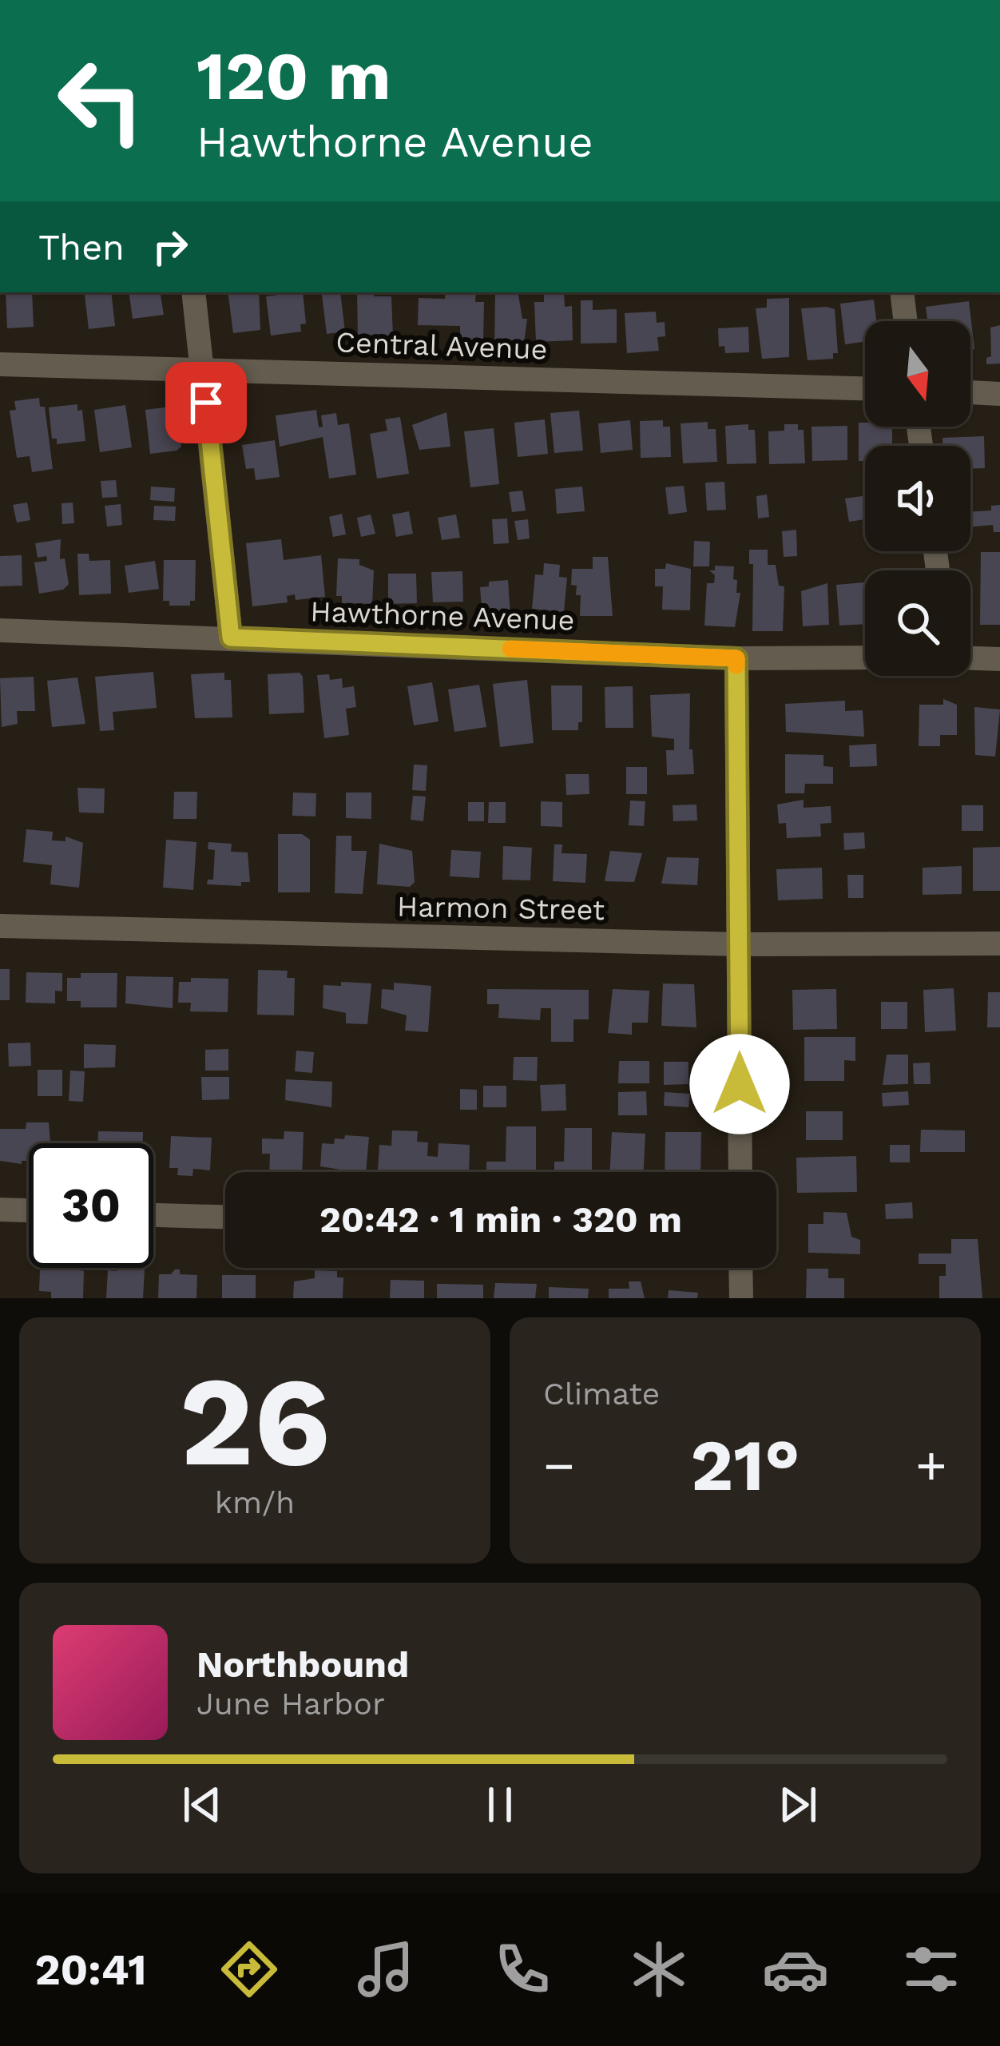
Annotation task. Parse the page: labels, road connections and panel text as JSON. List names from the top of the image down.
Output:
{
  "streets": {
    "street": ["Central Avenue", "Hawthorne Avenue", "Harmon Street"]
  },
  "north": "bottom",
  "page": {
    "turn": ["120 m", "Hawthorne Avenue"],
    "then": "Then",
    "limit": "30",
    "trip": "20:42 · 1 min · 320 m",
    "tile": [
      ["26", "km/h"],
      "Climate"
    ],
    "heat": ["−", "21°", "+"],
    "song": ["Northbound", "June Harbor"],
    "tabs": "20:41"
  }
}
